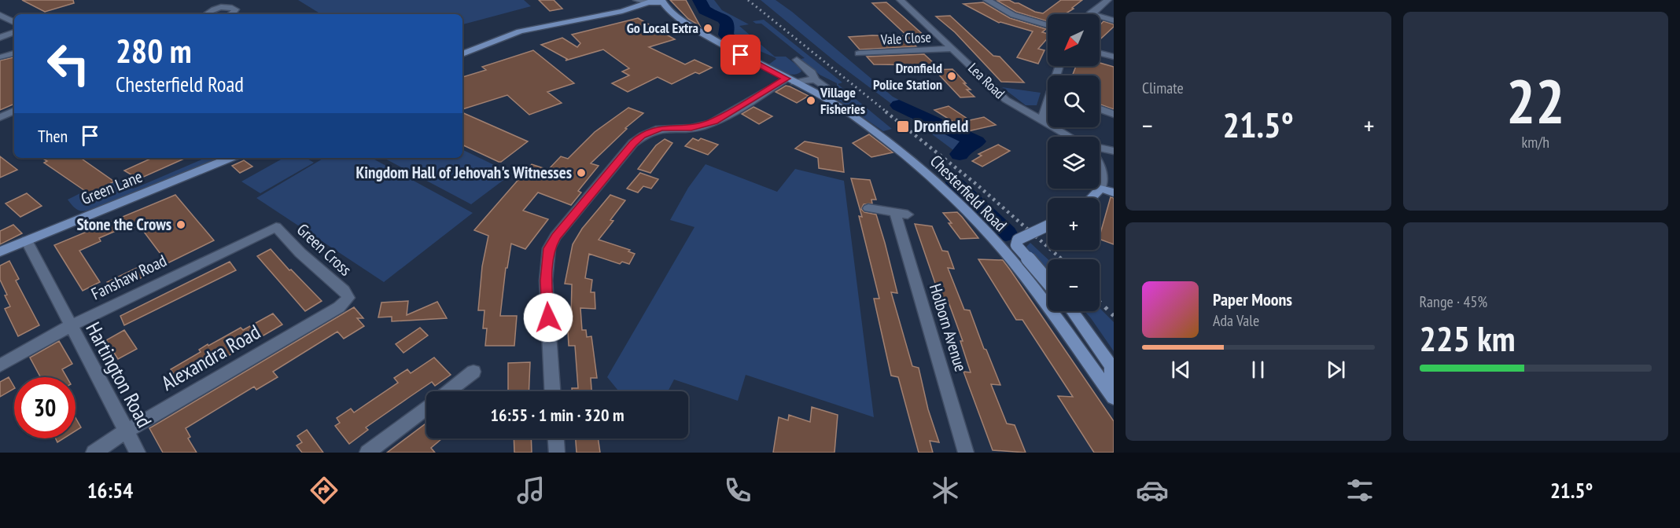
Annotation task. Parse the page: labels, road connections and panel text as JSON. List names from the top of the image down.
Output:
{
  "streets": {
    "main road": ["Green Lane", "Chesterfield Road"],
    "street": [
      "Vale Close",
      "Lea Road",
      "Green Cross",
      "Fanshaw Road",
      "Holborn Avenue",
      "Alexandra Road",
      "Hartington Road"
    ]
  },
  "crossings": [
    ["Vale Close", "Lea Road"],
    ["Green Lane", "Hartington Road"],
    ["Green Cross", "Fanshaw Road"],
    ["Green Cross", "Alexandra Road"],
    ["Fanshaw Road", "Hartington Road"],
    ["Alexandra Road", "Hartington Road"]
  ],
  "places": {
    "other": [
      "Go Local Extra",
      "Dronfield Police Station",
      "Village Fisheries",
      "Kingdom Hall of Jehovah's Witnesses",
      "Stone the Crows"
    ],
    "transit": ["Dronfield"]
  },
  "north": "bottom left",
  "page": {
    "tile": [
      "Climate",
      ["22", "km/h"],
      ["Range · 45%", "225 km"]
    ],
    "map_buttons": ["+", "−"],
    "turn": ["280 m", "Chesterfield Road"],
    "heat": ["−", "21.5°", "+"],
    "then": "Then",
    "song": ["Paper Moons", "Ada Vale"],
    "limit": "30",
    "trip": "16:55 · 1 min · 320 m",
    "tabs": ["16:54", "21.5°"]
  }
}
